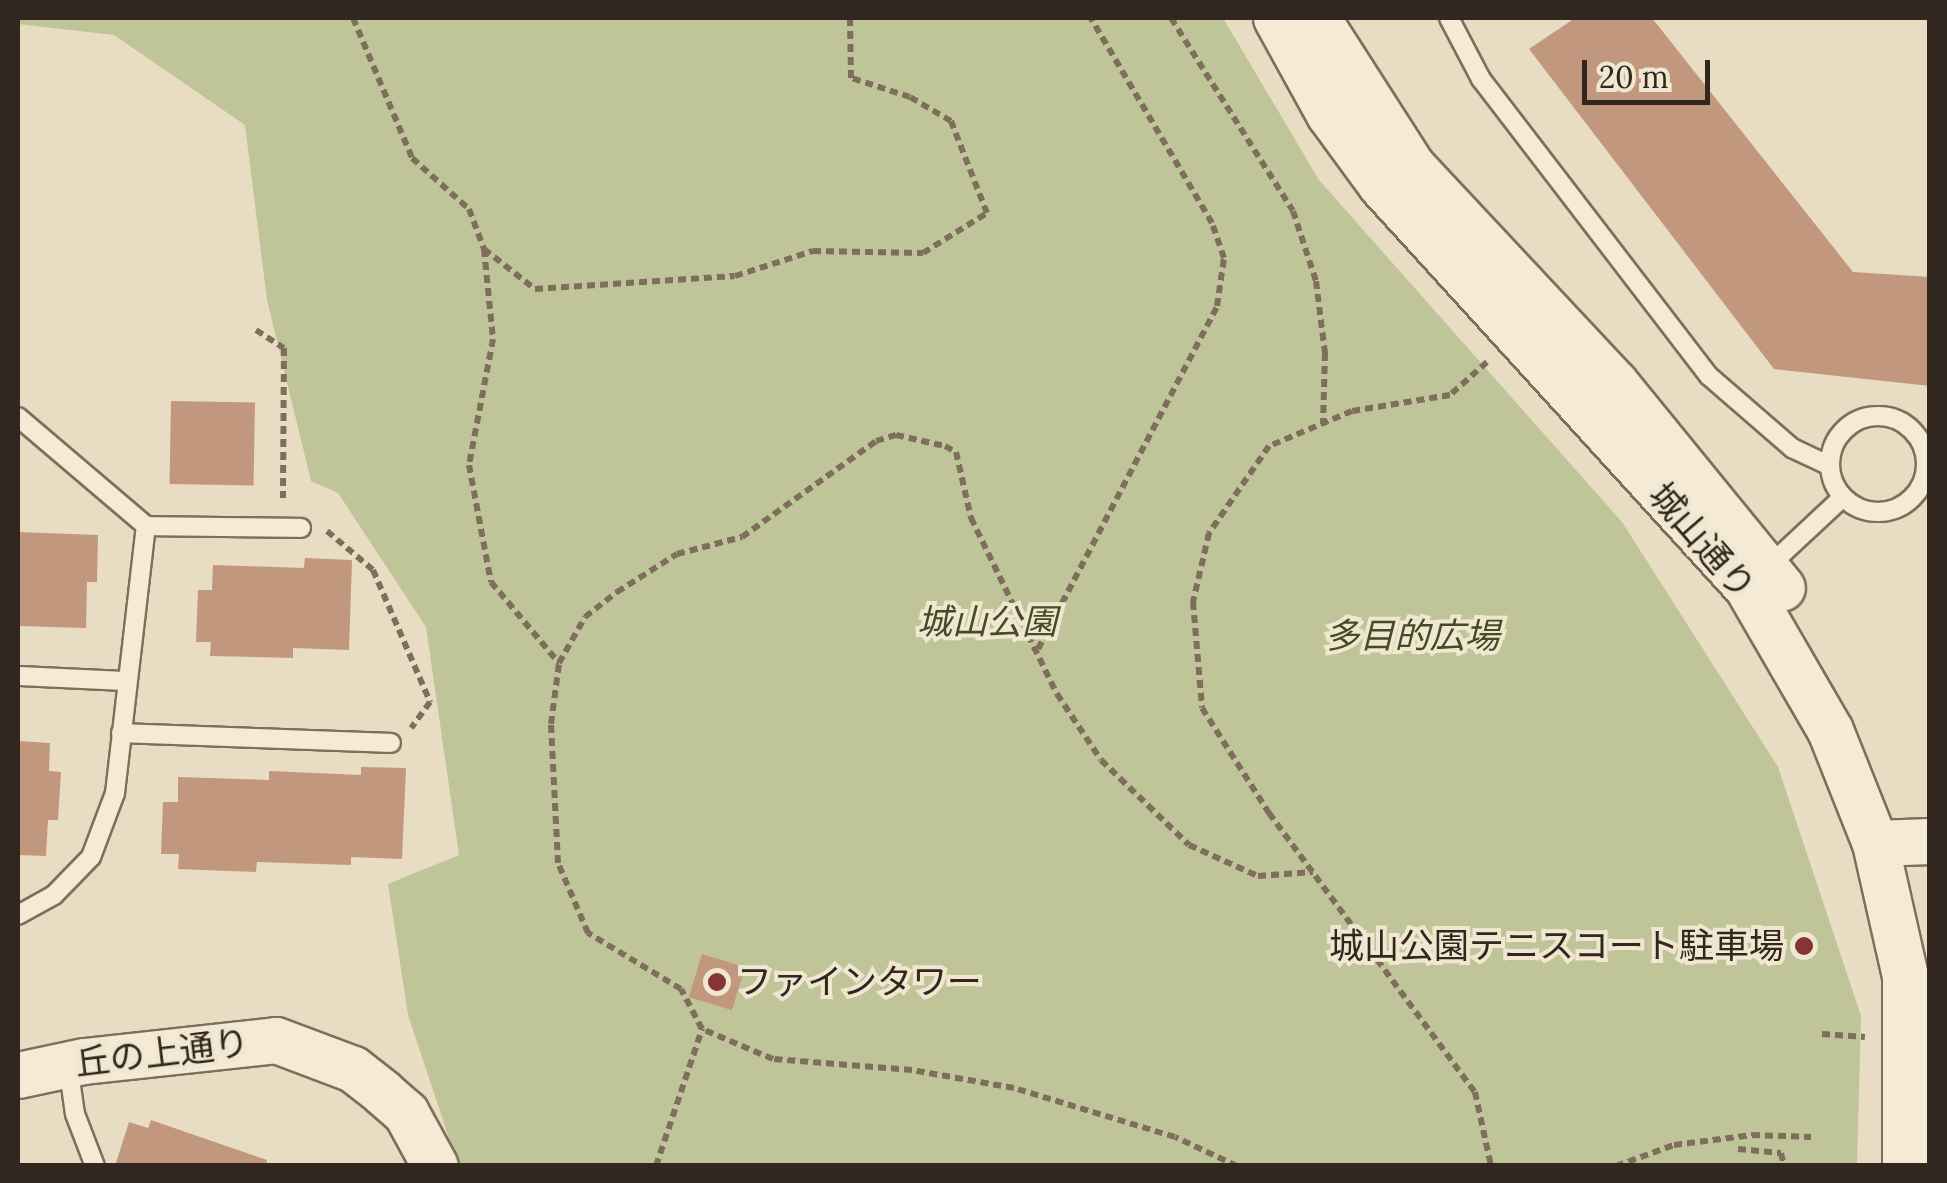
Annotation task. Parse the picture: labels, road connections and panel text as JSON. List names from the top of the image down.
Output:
{
  "streets": {
    "street": ["城山通り", "丘の上通り"]
  },
  "parks": ["城山公園", "多目的広場"],
  "places": ["城山公園テニスコート駐車場", "ファインタワー"],
  "scale_bar": "20 m"
}
